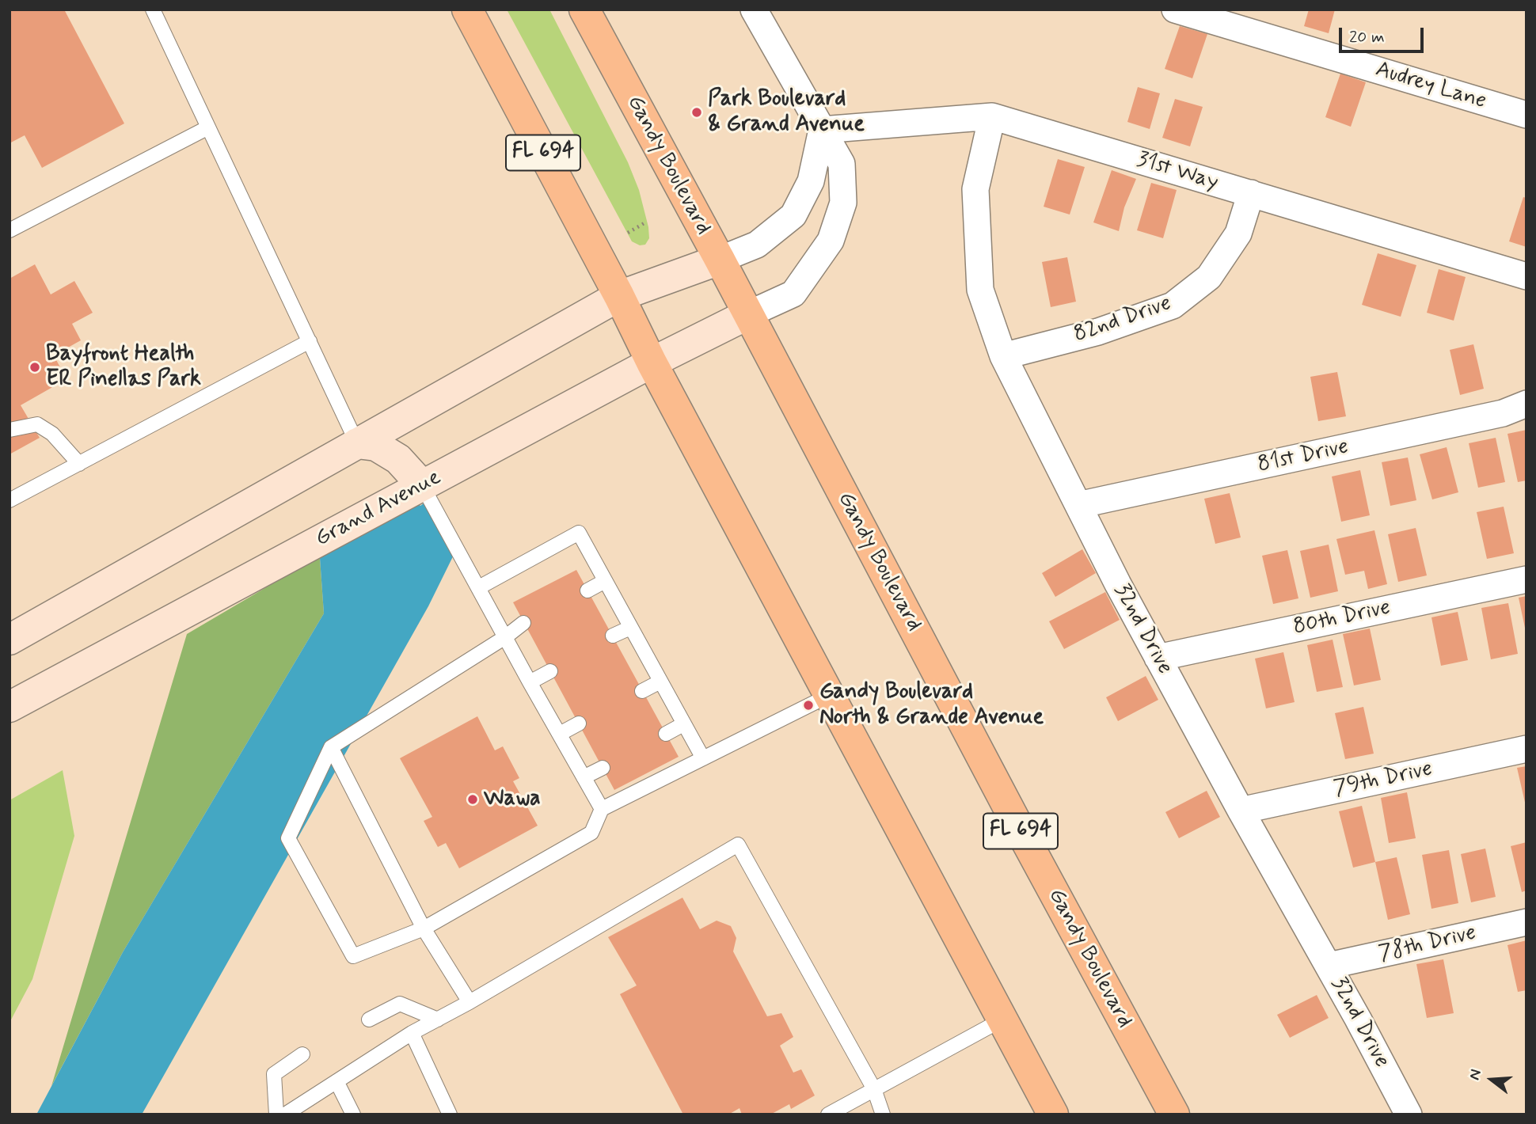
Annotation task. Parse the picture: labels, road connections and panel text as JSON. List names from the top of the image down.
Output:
{
  "streets": {
    "highway": ["FL 694", "Gandy Boulevard"],
    "street": [
      "Audrey Lane",
      "31st Way",
      "82nd Drive",
      "81st Drive",
      "Grand Avenue",
      "80th Drive",
      "32nd Drive",
      "79th Drive",
      "78th Drive"
    ]
  },
  "crossings": [
    ["FL 694", "Grand Avenue"],
    ["Gandy Boulevard", "Grand Avenue"],
    ["31st Way", "82nd Drive"],
    ["31st Way", "32nd Drive"],
    ["82nd Drive", "32nd Drive"],
    ["81st Drive", "32nd Drive"],
    ["80th Drive", "32nd Drive"],
    ["32nd Drive", "79th Drive"],
    ["32nd Drive", "78th Drive"]
  ],
  "places": [
    "Park Boulevard & Grand Avenue",
    "Bayfront Health ER Pinellas Park",
    "Gandy Boulevard North & Grande Avenue",
    "Wawa"
  ],
  "scale_bar": "20 m",
  "north": "left"
}
